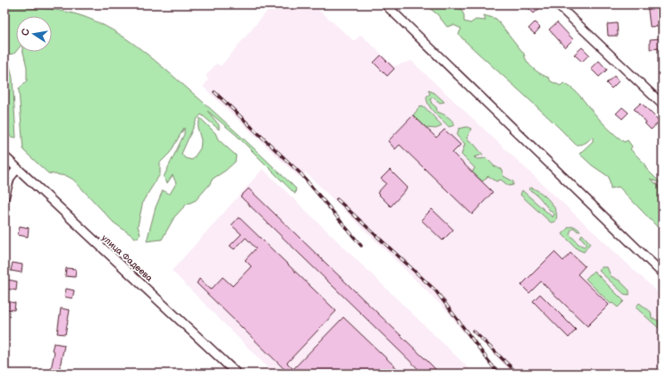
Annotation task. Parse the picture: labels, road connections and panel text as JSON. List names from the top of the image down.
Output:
{
  "streets": {
    "street": ["улица Фадеева"]
  },
  "north": "left"
}
